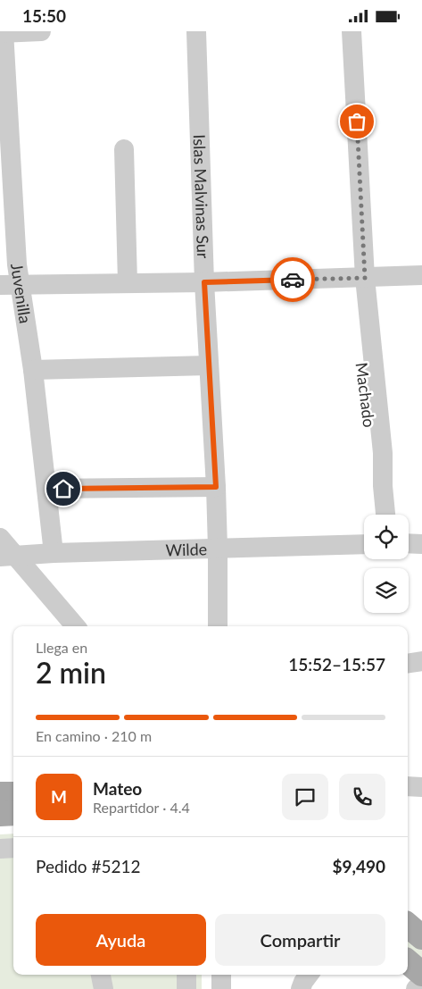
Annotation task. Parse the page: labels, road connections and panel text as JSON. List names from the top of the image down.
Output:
{
  "streets": {
    "street": [
      "Islas Malvinas Sur",
      "Juvenilla",
      "Machado",
      "Wilde"
    ]
  },
  "crossings": [
    ["Islas Malvinas Sur", "Wilde"],
    ["Juvenilla", "Wilde"]
  ],
  "page": {
    "status": "15:50",
    "heading": ["2 min", "Llega en", "15:52–15:57"],
    "panel": [
      "Mateo",
      "Repartidor · 4.4",
      "Pedido #5212",
      "$9,490"
    ],
    "bar": "En camino · 210 m",
    "round": "M",
    "buttons": ["Ayuda", "Compartir"]
  }
}
